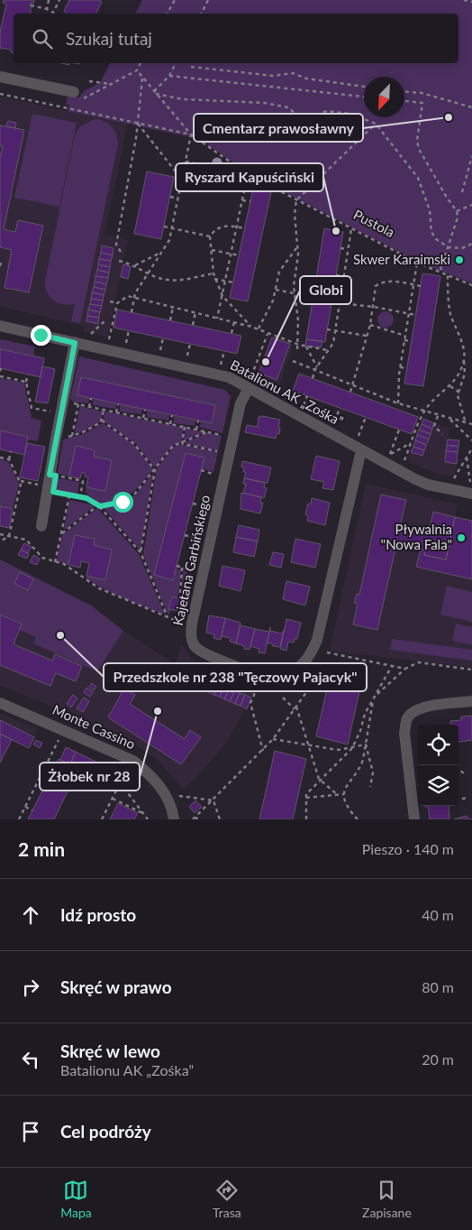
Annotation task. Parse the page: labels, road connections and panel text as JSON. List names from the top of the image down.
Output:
{
  "streets": {
    "street": ["Batalionu AK „Zośka”", "Kajetana Garbińskiego", "Monte Cassino"],
    "path": ["Pustola"]
  },
  "crossings": [
    ["Batalionu AK „Zośka”", "Kajetana Garbińskiego"]
  ],
  "places": [
    "Cmentarz prawosławny",
    "Ryszard Kapuściński",
    "Skwer Karaimski",
    "Globi",
    "Pływalnia \"Nowa Fala\"",
    "Przedszkole nr 238 \"Tęczowy Pajacyk\"",
    "Żłobek nr 28"
  ],
  "north": "bottom left",
  "page": {
    "search": "Szukaj tutaj",
    "heading": ["2 min", "Pieszo · 140 m"],
    "list": [
      ["Idź prosto", "40 m"],
      ["Skręć w prawo", "80 m"],
      ["Skręć w lewo", "Batalionu AK „Zośka”", "20 m"],
      "Cel podróży"
    ],
    "nav": ["Mapa", "Trasa", "Zapisane"]
  }
}
